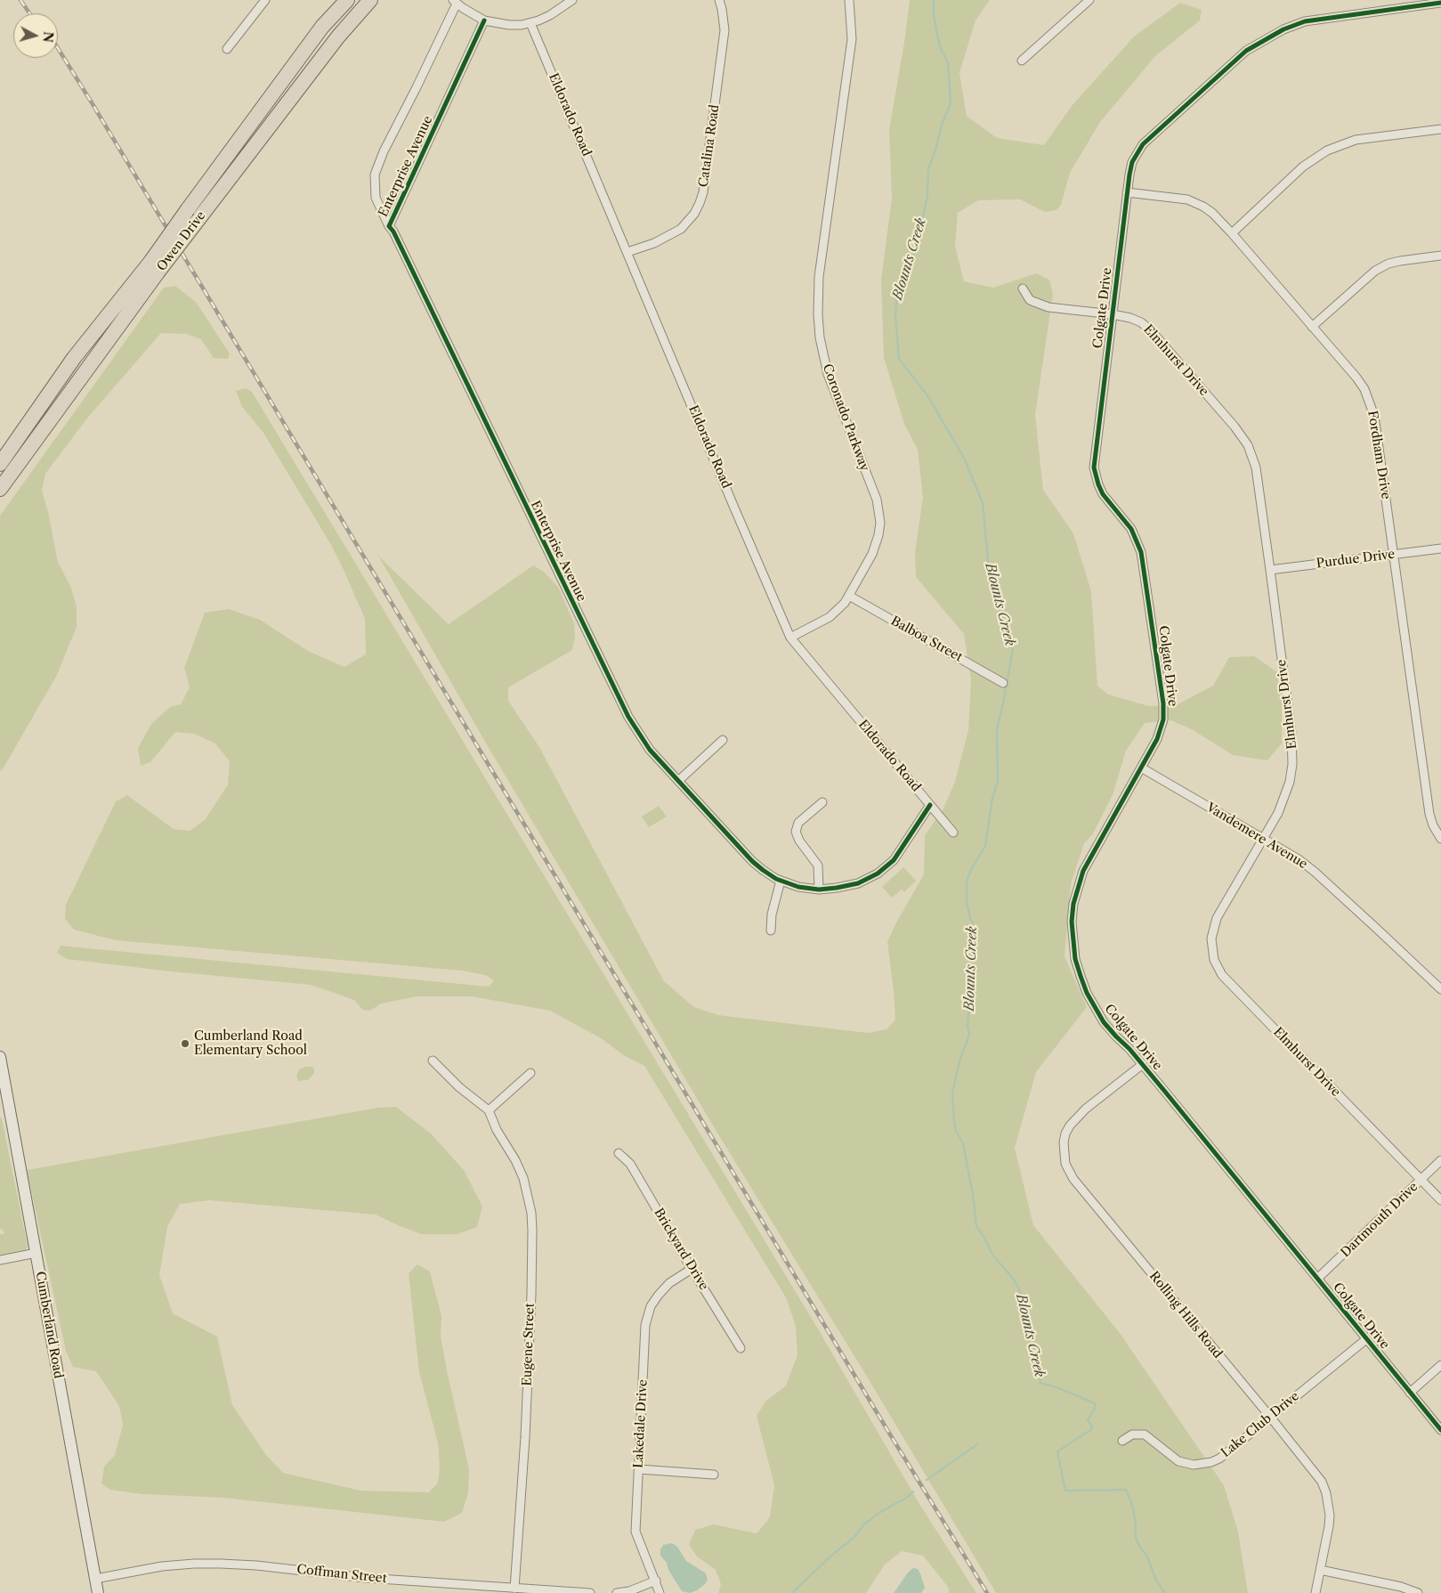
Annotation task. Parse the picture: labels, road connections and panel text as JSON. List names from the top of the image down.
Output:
{
  "streets": {
    "highway": ["Owen Drive"],
    "main road": ["Cumberland Road"],
    "street": [
      "Eldorado Road",
      "Catalina Road",
      "Enterprise Avenue",
      "Colgate Drive",
      "Elmhurst Drive",
      "Coronado Parkway",
      "Fordham Drive",
      "Purdue Drive",
      "Balboa Street",
      "Vandemere Avenue",
      "Dartmouth Drive",
      "Brickyard Drive",
      "Rolling Hills Road",
      "Eugene Street",
      "Lakedale Drive",
      "Lake Club Drive",
      "Coffman Street"
    ]
  },
  "crossings": [
    ["Eldorado Road", "Catalina Road"],
    ["Eldorado Road", "Enterprise Avenue"],
    ["Eldorado Road", "Coronado Parkway"],
    ["Colgate Drive", "Elmhurst Drive"],
    ["Colgate Drive", "Fordham Drive"],
    ["Colgate Drive", "Vandemere Avenue"],
    ["Colgate Drive", "Dartmouth Drive"],
    ["Colgate Drive", "Rolling Hills Road"],
    ["Colgate Drive", "Lake Club Drive"],
    ["Elmhurst Drive", "Purdue Drive"],
    ["Elmhurst Drive", "Vandemere Avenue"],
    ["Elmhurst Drive", "Dartmouth Drive"],
    ["Coronado Parkway", "Balboa Street"],
    ["Fordham Drive", "Purdue Drive"],
    ["Brickyard Drive", "Lakedale Drive"],
    ["Rolling Hills Road", "Lake Club Drive"],
    ["Cumberland Road", "Coffman Street"],
    ["Eugene Street", "Coffman Street"]
  ],
  "water": ["Blounts Creek"],
  "places": ["Cumberland Road Elementary School"],
  "north": "right"
}
